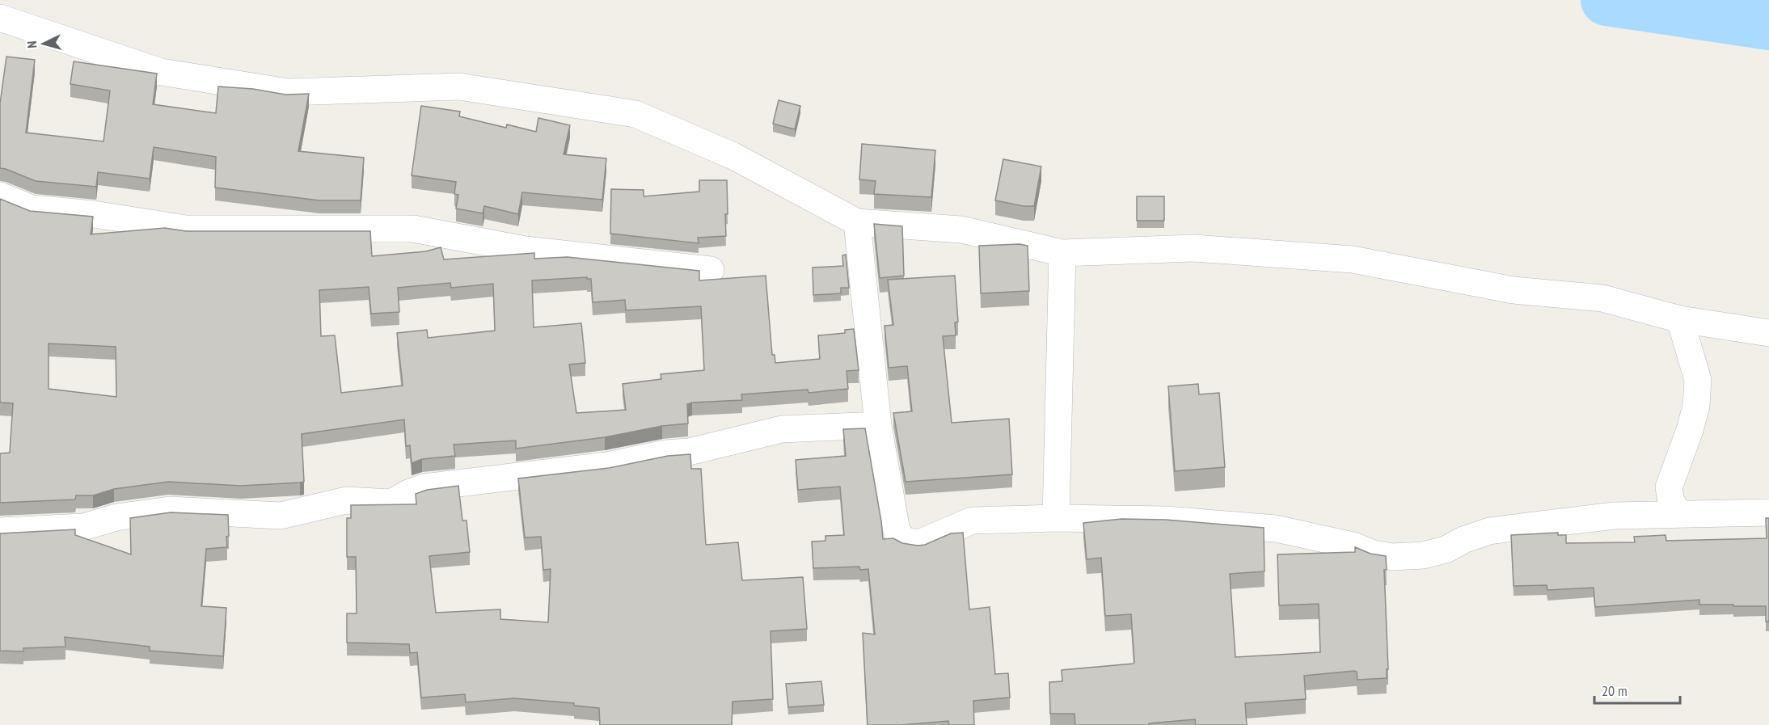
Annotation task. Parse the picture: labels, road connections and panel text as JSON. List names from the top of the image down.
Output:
{
  "scale_bar": "20 m",
  "north": "left"
}
